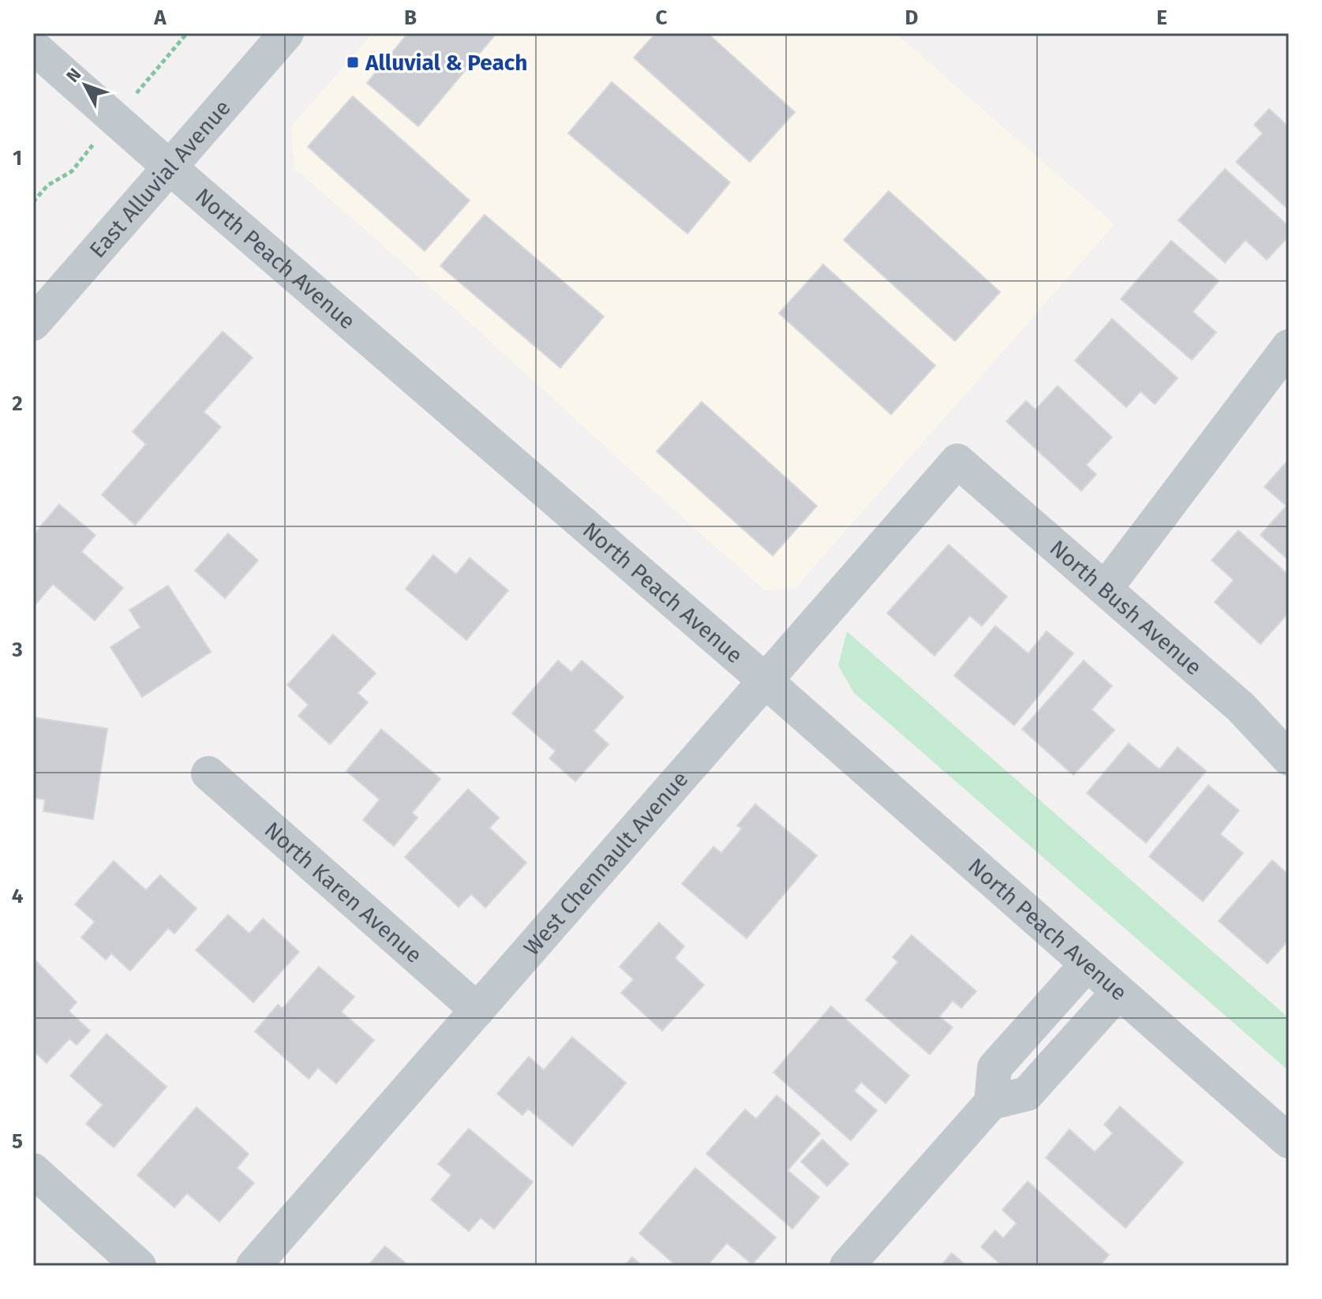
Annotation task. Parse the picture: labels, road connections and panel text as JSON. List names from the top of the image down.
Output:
{
  "streets": {
    "street": [
      "East Alluvial Avenue",
      "North Peach Avenue",
      "North Bush Avenue",
      "West Chennault Avenue",
      "North Karen Avenue"
    ]
  },
  "crossings": [
    ["East Alluvial Avenue", "North Peach Avenue"],
    ["North Peach Avenue", "West Chennault Avenue"],
    ["North Bush Avenue", "West Chennault Avenue"],
    ["West Chennault Avenue", "North Karen Avenue"]
  ],
  "places": {
    "transit": ["Alluvial & Peach"]
  },
  "north": "top left",
  "grid": {
    "columns": [
      "A",
      "B",
      "C",
      "D",
      "E"
    ],
    "rows": [
      "1",
      "2",
      "3",
      "4",
      "5"
    ]
  }
}
